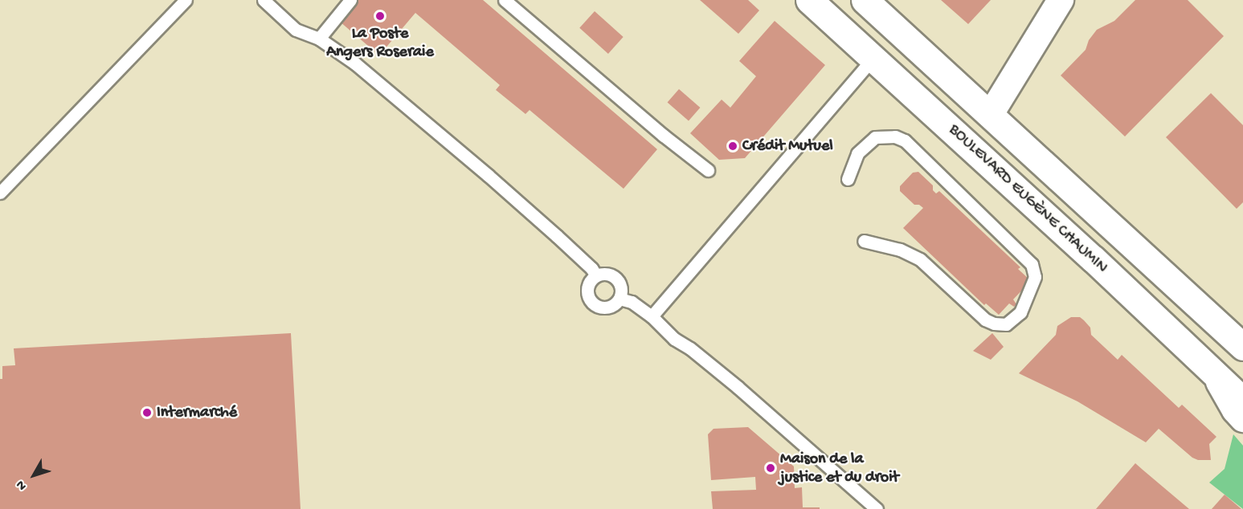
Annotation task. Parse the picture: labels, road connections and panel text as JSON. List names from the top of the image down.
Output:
{
  "streets": {
    "main road": ["BOULEVARD EUGÈNE CHAUMIN"]
  },
  "places": [
    "La Poste Angers Roseraie",
    "Crédit Mutuel",
    "Intermarché",
    "Maison de la justice et du droit"
  ],
  "north": "bottom left"
}
